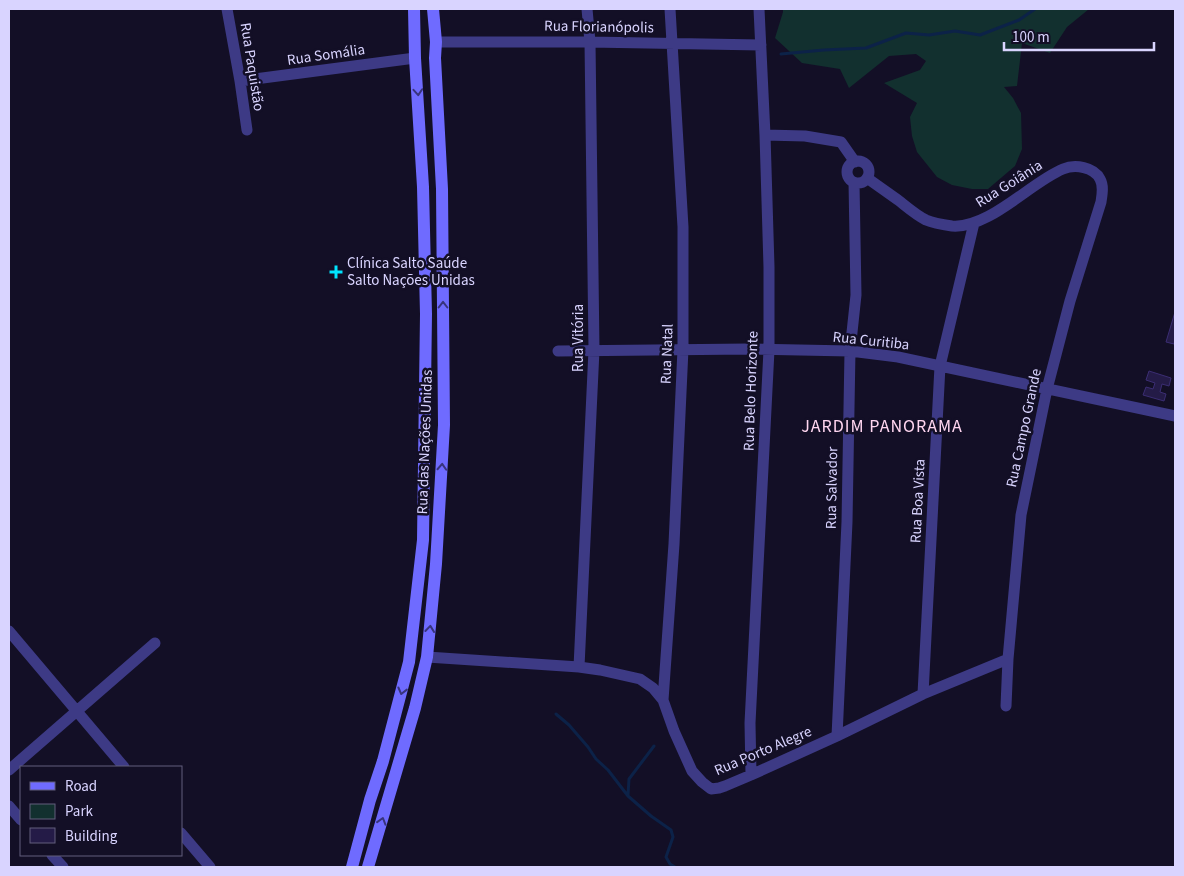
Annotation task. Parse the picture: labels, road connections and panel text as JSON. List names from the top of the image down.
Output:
{
  "streets": {
    "main road": ["Rua das Nações Unidas"],
    "street": [
      "Rua Florianópolis",
      "Rua Somália",
      "Rua Paquistão",
      "Rua Goiânia",
      "Rua Vitória",
      "Rua Curitiba",
      "Rua Natal",
      "Rua Belo Horizonte",
      "Rua Campo Grande",
      "Rua Salvador",
      "Rua Boa Vista",
      "Rua Porto Alegre"
    ]
  },
  "crossings": [
    ["Rua Florianópolis", "Rua Vitória"],
    ["Rua Florianópolis", "Rua Natal"],
    ["Rua Florianópolis", "Rua Belo Horizonte"],
    ["Rua Florianópolis", "Rua das Nações Unidas"],
    ["Rua Somália", "Rua Paquistão"],
    ["Rua Somália", "Rua das Nações Unidas"],
    ["Rua Goiânia", "Rua Campo Grande"],
    ["Rua Goiânia", "Rua Salvador"],
    ["Rua Goiânia", "Rua Boa Vista"],
    ["Rua Vitória", "Rua Curitiba"],
    ["Rua Vitória", "Rua Porto Alegre"],
    ["Rua Curitiba", "Rua Natal"],
    ["Rua Curitiba", "Rua Belo Horizonte"],
    ["Rua Curitiba", "Rua Campo Grande"],
    ["Rua Curitiba", "Rua Salvador"],
    ["Rua Curitiba", "Rua Boa Vista"],
    ["Rua Natal", "Rua Porto Alegre"],
    ["Rua Belo Horizonte", "Rua Porto Alegre"],
    ["Rua Campo Grande", "Rua Porto Alegre"],
    ["Rua das Nações Unidas", "Rua Porto Alegre"],
    ["Rua Salvador", "Rua Porto Alegre"],
    ["Rua Boa Vista", "Rua Porto Alegre"]
  ],
  "districts": ["JARDIM PANORAMA"],
  "places": {
    "health": ["Clínica Salto Saúde Salto Nações Unidas"]
  },
  "legend": ["Road", "Park", "Building"],
  "scale_bar": "100 m"
}
